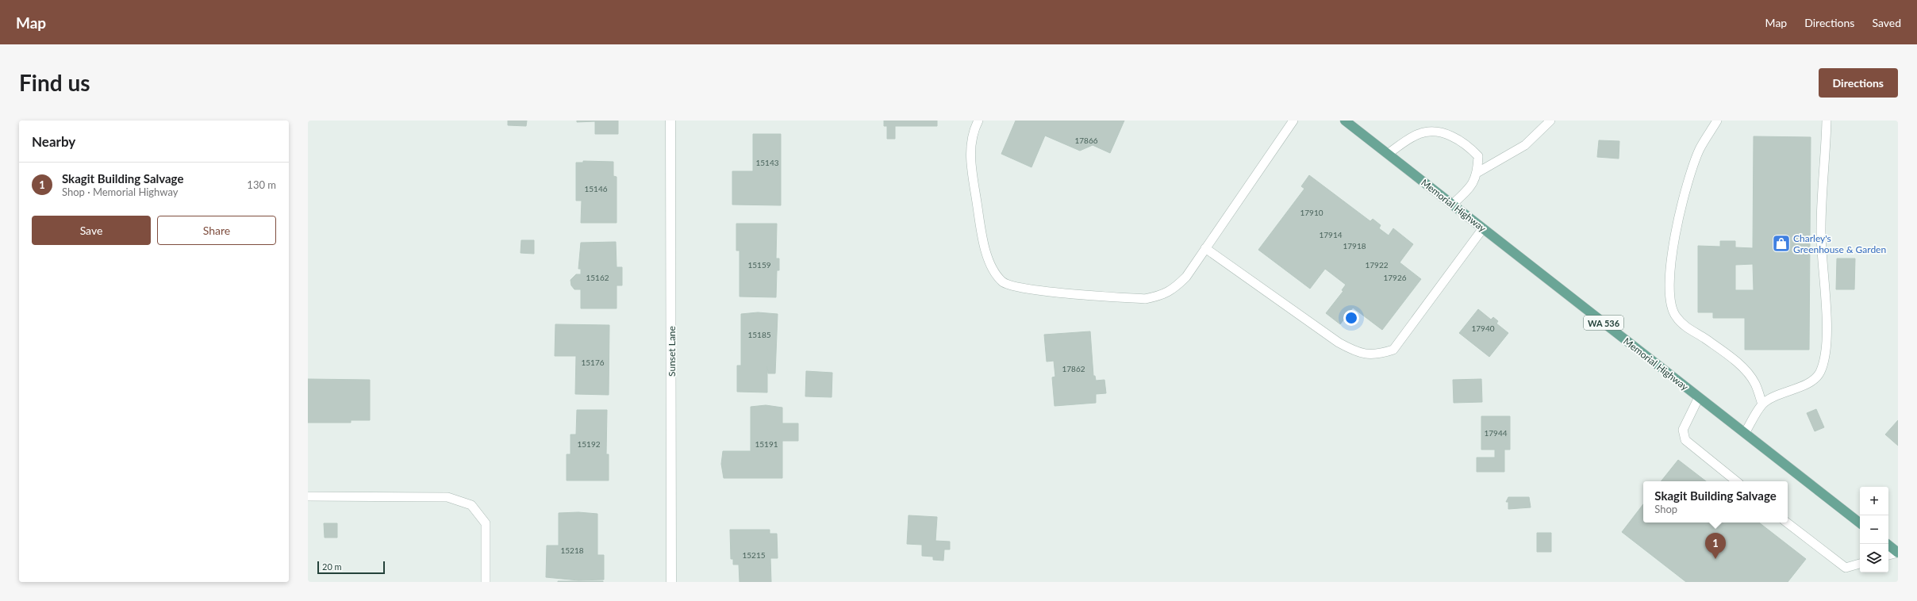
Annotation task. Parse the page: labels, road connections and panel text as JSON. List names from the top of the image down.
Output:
{
  "streets": {
    "main road": ["Memorial Highway", "WA 536"],
    "street": ["Sunset Lane"]
  },
  "places": {
    "shop": ["Charley's Greenhouse & Garden"]
  },
  "house_numbers": [
    "17866",
    "15143",
    "15146",
    "17910",
    "17914",
    "17918",
    "15159",
    "17922",
    "15162",
    "17926",
    "17940",
    "15185",
    "15176",
    "17862",
    "17944",
    "15192",
    "15191",
    "15218",
    "15215"
  ],
  "scale_bar": "20 m",
  "page": {
    "header": "Map",
    "nav": ["Map", "Directions", "Saved"],
    "buttons": [
      "Directions",
      ["Save", "Share"]
    ],
    "title": "Find us",
    "heading": "Nearby",
    "list": [
      {
        "mark": "1",
        "name": "Skagit Building Salvage",
        "note": "Shop · Memorial Highway",
        "value": "130 m"
      }
    ],
    "popup": ["Skagit Building Salvage", "Shop"],
    "map_buttons": ["+", "−"],
    "pins": "1",
    "scale": "20 m"
  }
}
